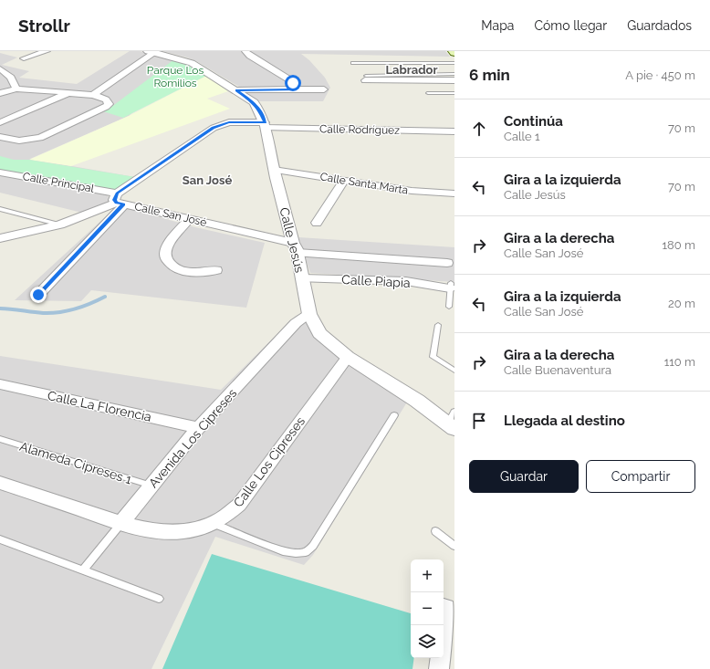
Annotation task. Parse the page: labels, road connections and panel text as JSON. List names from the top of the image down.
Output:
{
  "streets": {
    "street": [
      "Calle Rodríguez",
      "Calle Principal",
      "Calle Santa Marta",
      "Calle San José",
      "Calle Jesús",
      "Calle Piapia",
      "Calle La Florencia",
      "Avenida Los Cipreses",
      "Calle Los Cipreses"
    ],
    "lane": ["Alameda Cipreses 1"]
  },
  "crossings": [
    ["Calle Rodríguez", "Calle San José"],
    ["Calle Rodríguez", "Calle Jesús"],
    ["Calle Principal", "Calle San José"],
    ["Calle Santa Marta", "Calle Jesús"],
    ["Calle San José", "Calle Jesús"],
    ["Calle Jesús", "Calle Piapia"],
    ["Calle Jesús", "Avenida Los Cipreses"],
    ["Calle Jesús", "Calle Los Cipreses"],
    ["Calle La Florencia", "Avenida Los Cipreses"],
    ["Avenida Los Cipreses", "Calle Los Cipreses"],
    ["Avenida Los Cipreses", "Alameda Cipreses 1"]
  ],
  "districts": ["Labrador", "San José"],
  "parks": ["Parque Los Romilios"],
  "page": {
    "header": "Strollr",
    "nav": ["Mapa", "Cómo llegar", "Guardados"],
    "heading": ["6 min", "A pie · 450 m"],
    "list": [
      ["Continúa", "Calle 1", "70 m"],
      ["Gira a la izquierda", "Calle Jesús", "70 m"],
      ["Gira a la derecha", "Calle San José", "180 m"],
      ["Gira a la izquierda", "Calle San José", "20 m"],
      ["Gira a la derecha", "Calle Buenaventura", "110 m"],
      "Llegada al destino"
    ],
    "buttons": ["Guardar", "Compartir"],
    "map_buttons": ["+", "−"]
  }
}
